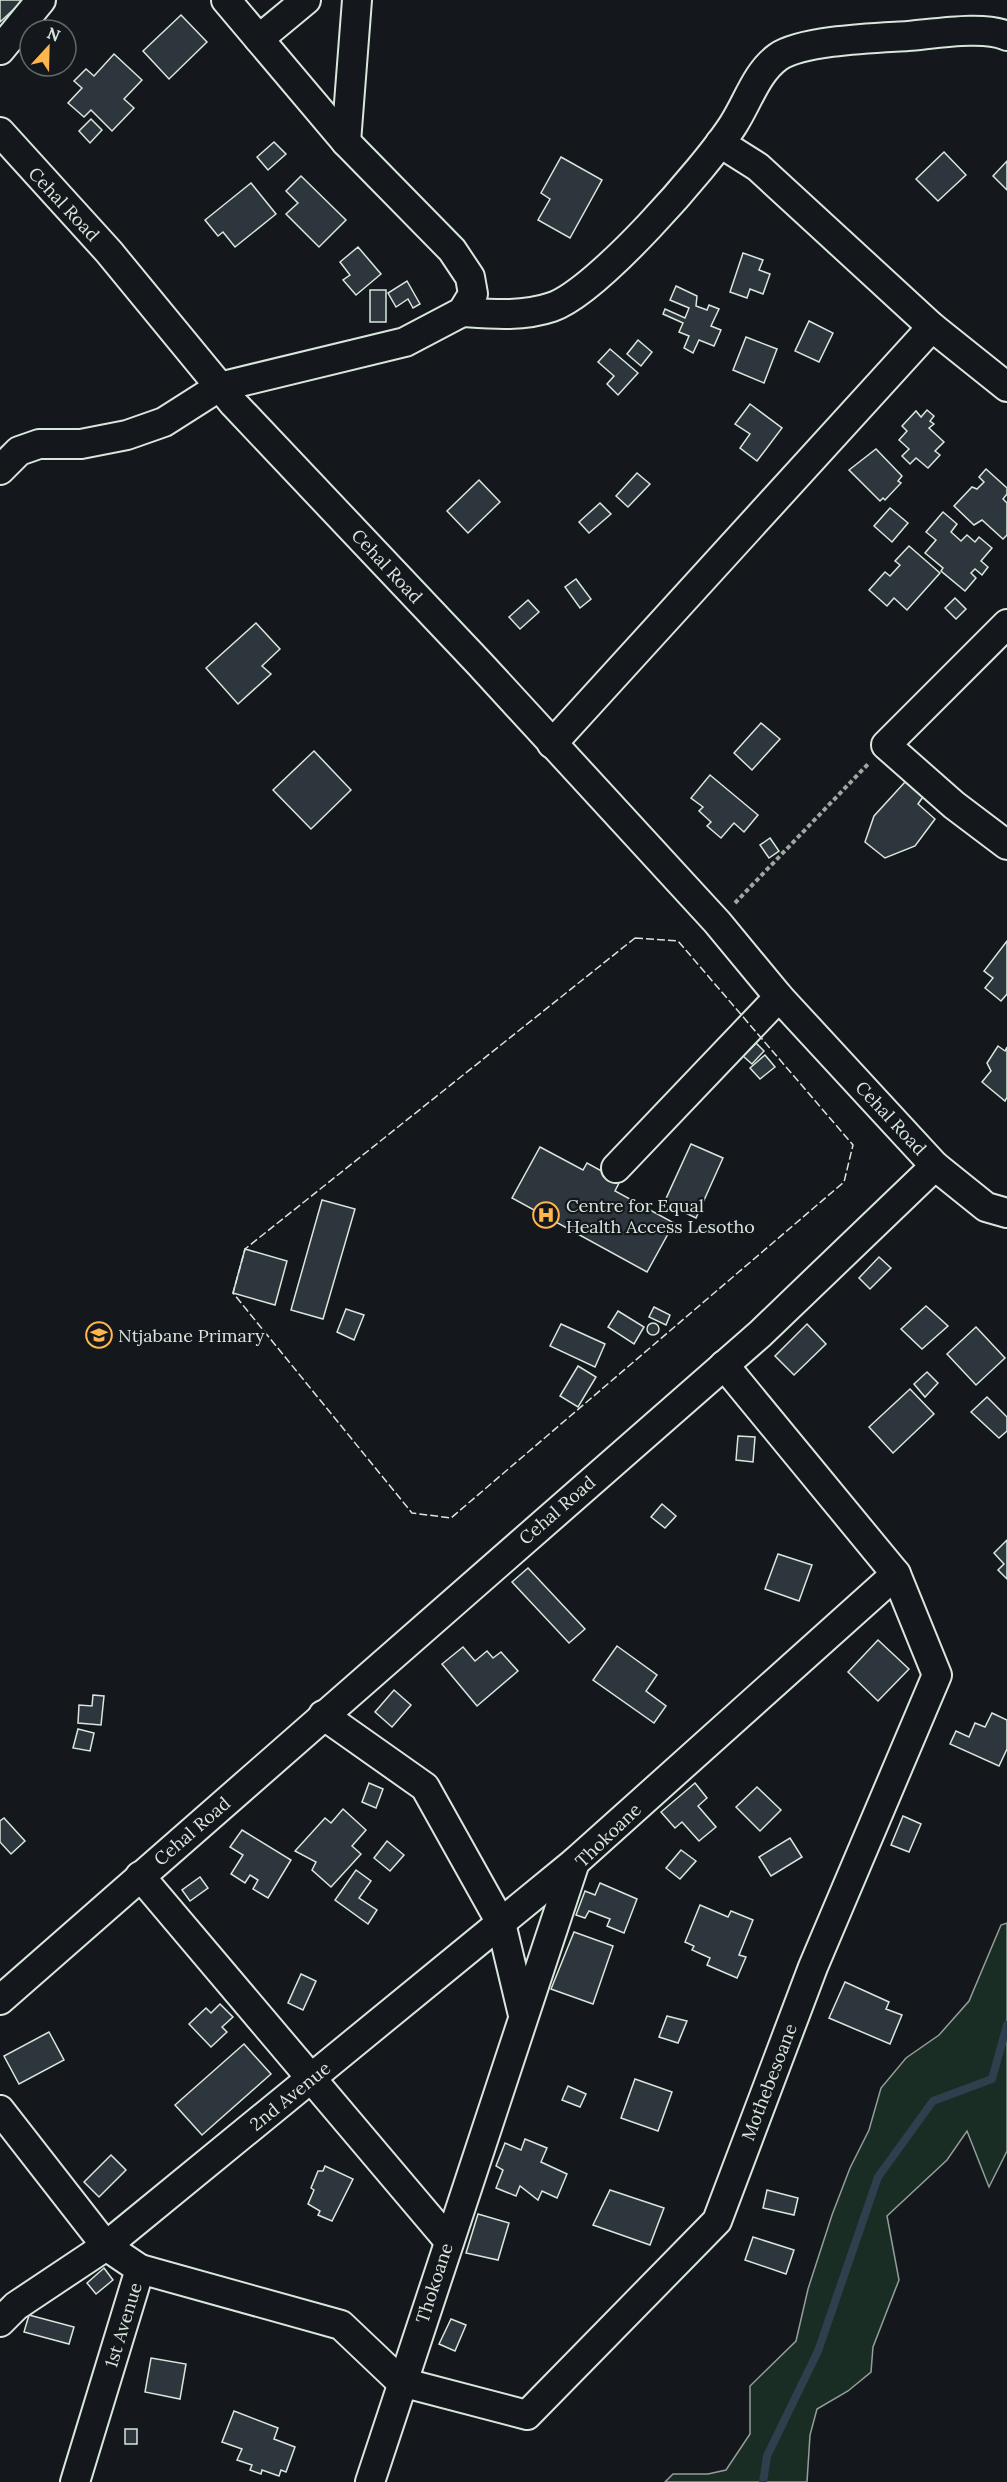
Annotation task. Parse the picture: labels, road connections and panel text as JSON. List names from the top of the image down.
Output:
{
  "streets": {
    "street": [
      "Cehal Road",
      "Thokoane",
      "Mothebesoane",
      "2nd Avenue",
      "1st Avenue"
    ]
  },
  "crossings": [
    ["Thokoane", "Mothebesoane"],
    ["Thokoane", "2nd Avenue"],
    ["2nd Avenue", "1st Avenue"]
  ],
  "places": {
    "hospital": ["Centre for Equal Health Access Lesotho"],
    "school or university": ["Ntjabane Primary"]
  },
  "north": "top"
}
